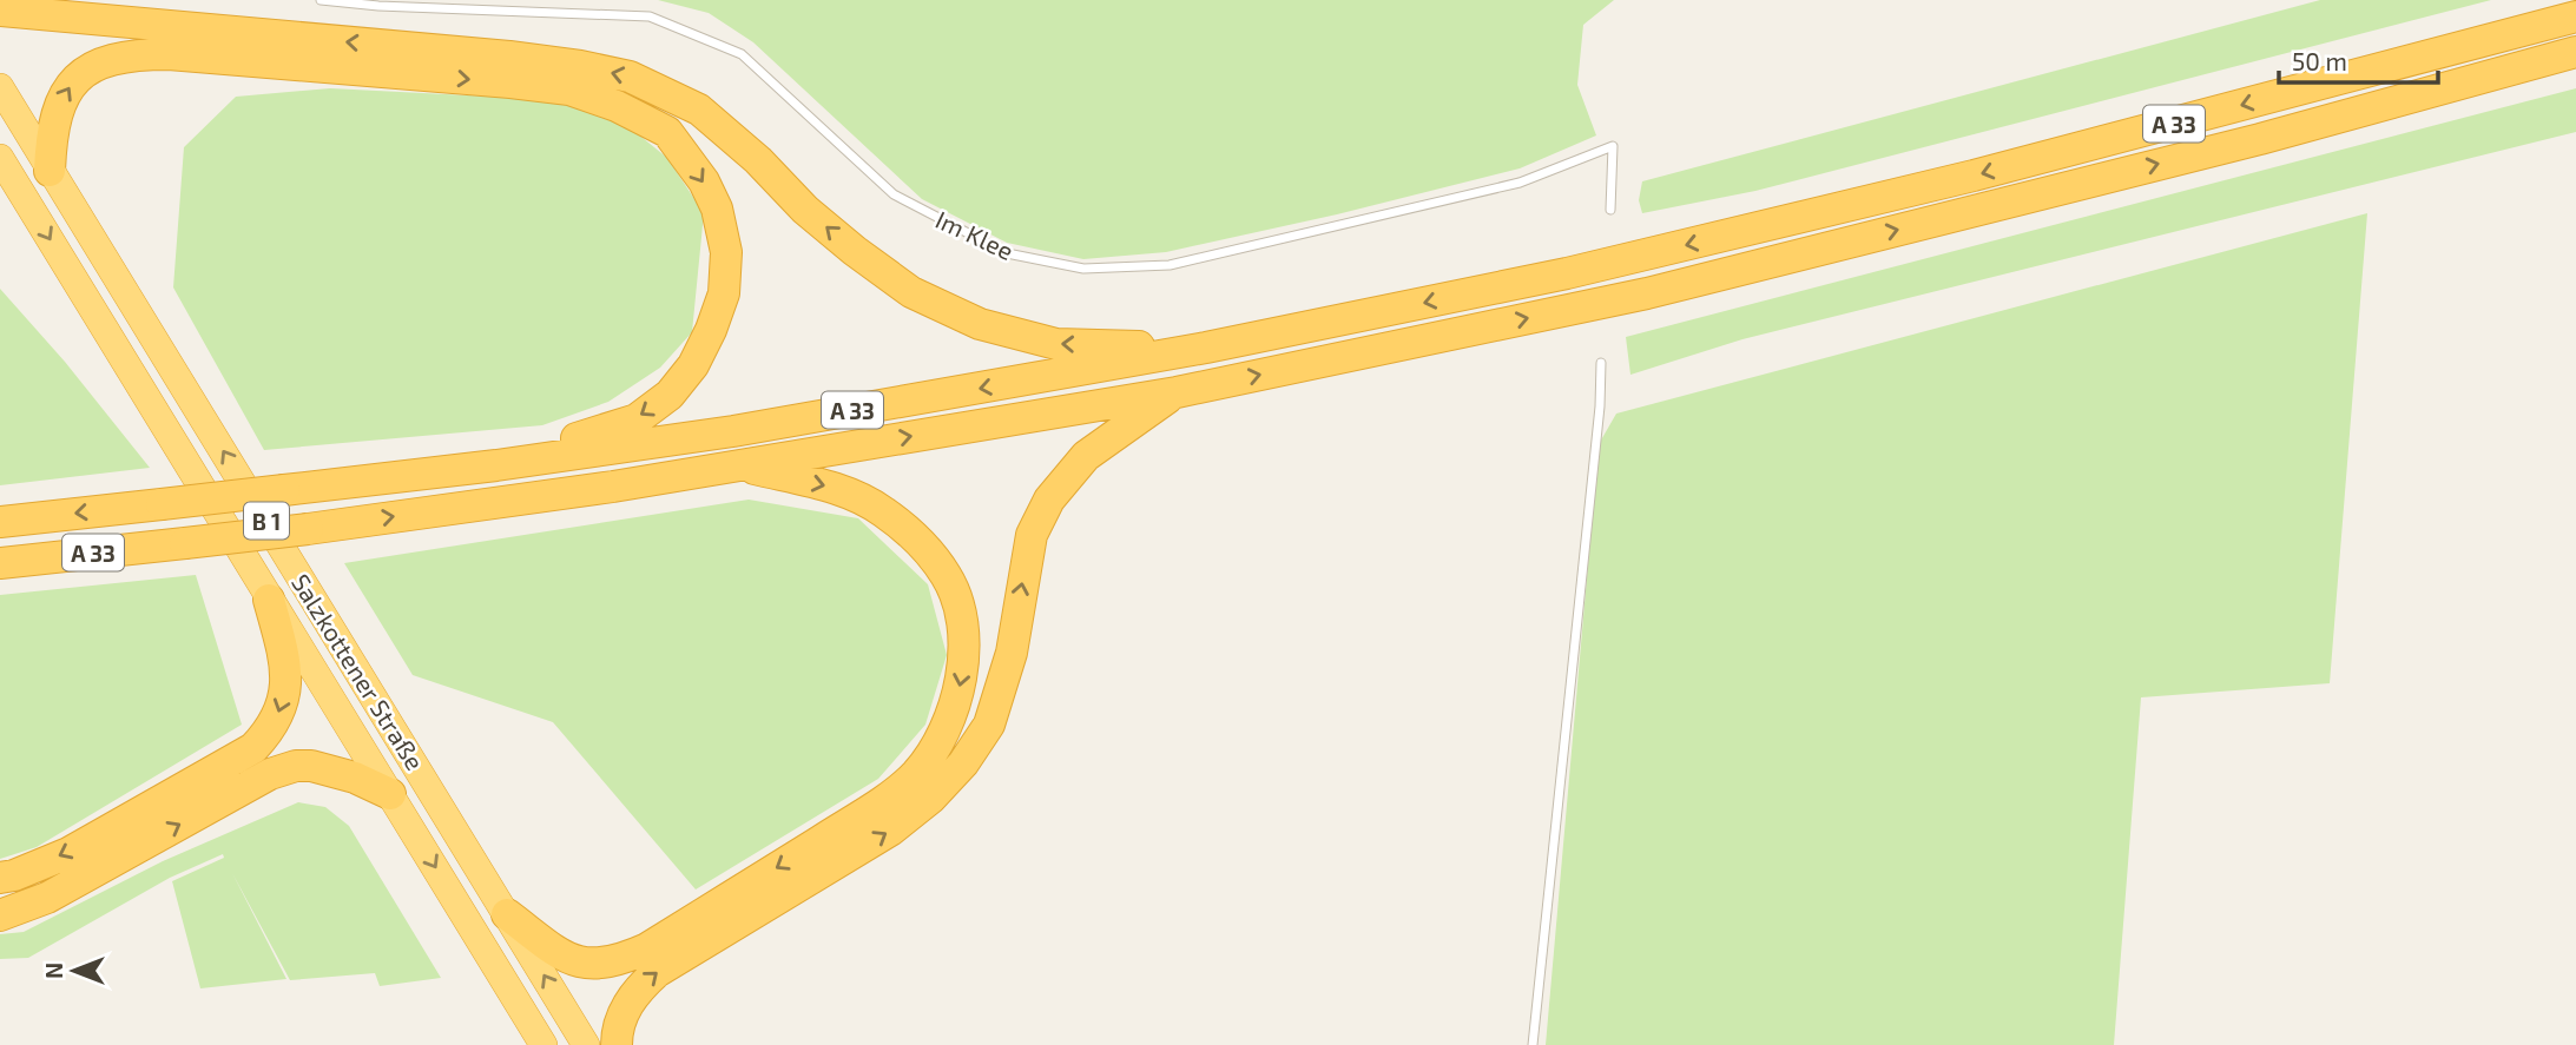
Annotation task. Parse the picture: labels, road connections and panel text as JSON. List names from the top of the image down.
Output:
{
  "streets": {
    "highway": ["A 33", "B 1", "Salzkottener Straße"],
    "lane": ["Im Klee"]
  },
  "scale_bar": "50 m",
  "north": "left"
}
